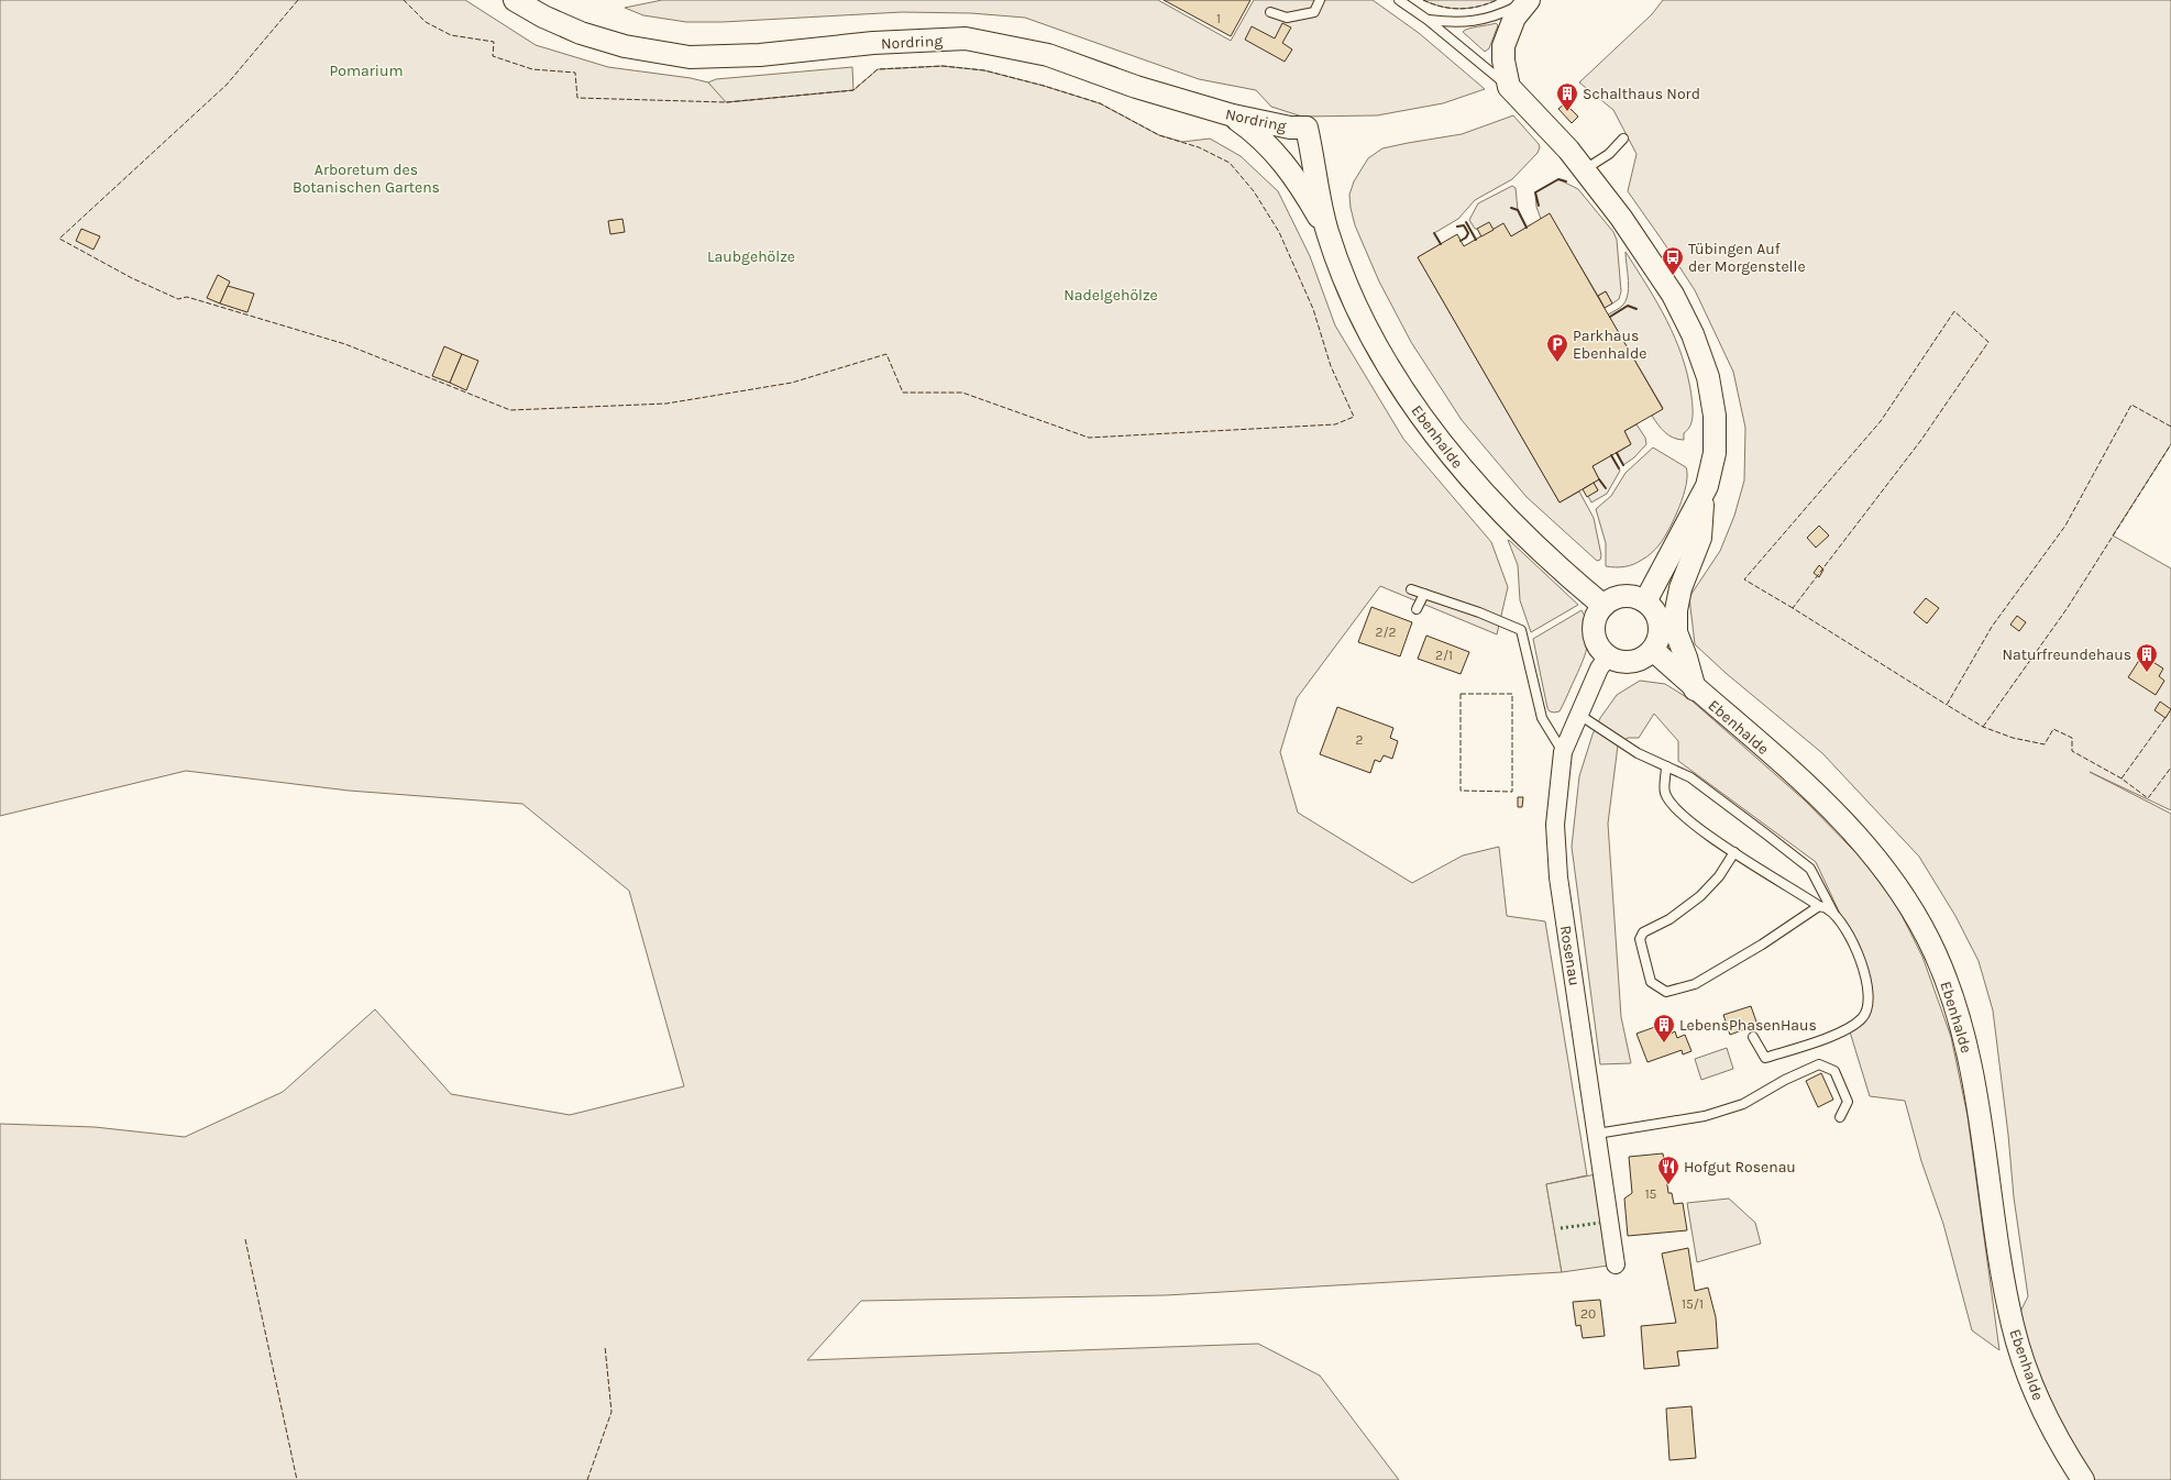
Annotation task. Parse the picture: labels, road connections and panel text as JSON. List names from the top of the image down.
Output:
{
  "streets": {
    "street": ["Nordring", "Ebenhalde", "Rosenau"]
  },
  "crossings": [
    ["Nordring", "Ebenhalde"],
    ["Ebenhalde", "Rosenau"]
  ],
  "parks": [
    "Pomarium",
    "Arboretum des Botanischen Gartens",
    "Laubgehölze",
    "Nadelgehölze"
  ],
  "places": {
    "building": ["Schalthaus Nord", "Naturfreundehaus", "LebensPhasenHaus"],
    "bus stop": ["Tübingen Auf der Morgenstelle"],
    "parking": ["Parkhaus Ebenhalde"],
    "restaurant": ["Hofgut Rosenau"]
  },
  "house_numbers": [
    "1",
    "2/2",
    "2/1",
    "2",
    "15",
    "15/1",
    "20"
  ]
}
